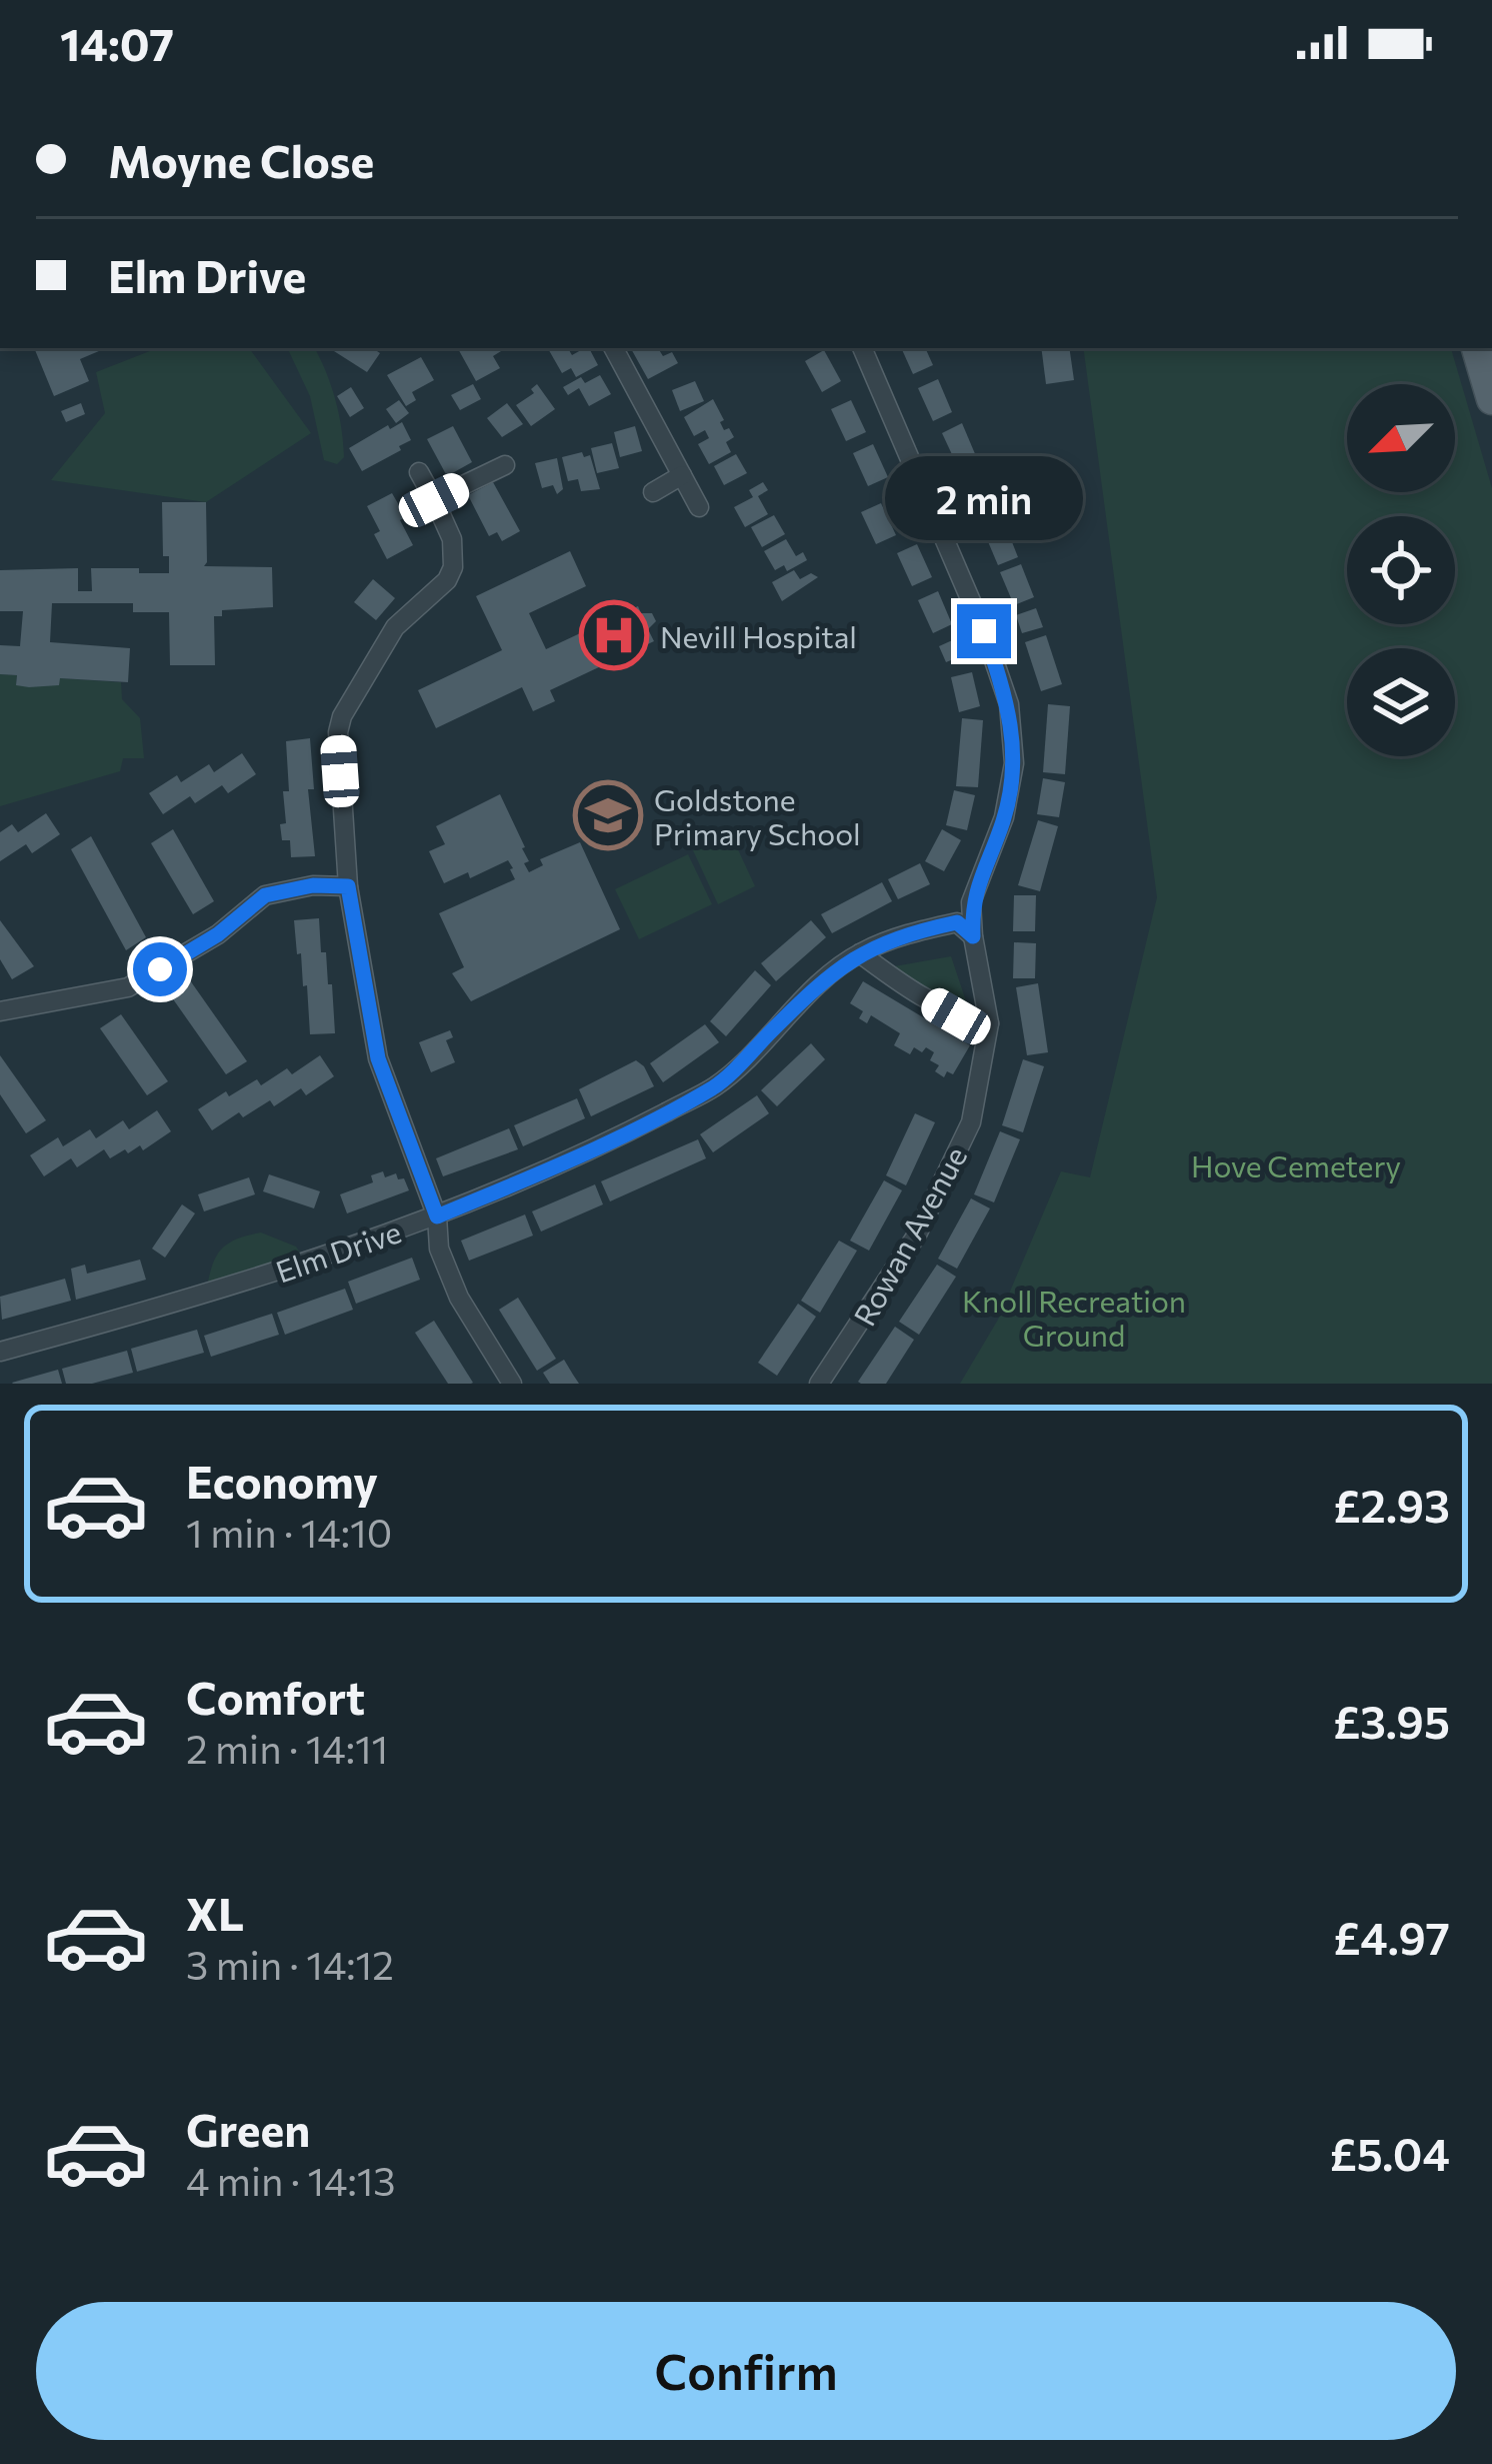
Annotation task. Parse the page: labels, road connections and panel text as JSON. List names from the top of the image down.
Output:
{
  "streets": {
    "street": ["Rowan Avenue", "Elm Drive"]
  },
  "crossings": [
    ["Rowan Avenue", "Elm Drive"]
  ],
  "parks": ["Hove Cemetery", "Knoll Recreation Ground"],
  "places": {
    "hospital": ["Nevill Hospital"],
    "school or university": ["Goldstone Primary School"]
  },
  "north": "bottom left",
  "page": {
    "status": "14:07",
    "banner": ["Moyne Close", "Elm Drive"],
    "bubble": "2 min",
    "list": [
      {
        "name": "Economy",
        "note": "1 min · 14:10",
        "value": "£2.93"
      },
      {
        "name": "Comfort",
        "note": "2 min · 14:11",
        "value": "£3.95"
      },
      {
        "name": "XL",
        "note": "3 min · 14:12",
        "value": "£4.97"
      },
      {
        "name": "Green",
        "note": "4 min · 14:13",
        "value": "£5.04"
      }
    ],
    "buttons": "Confirm"
  }
}
